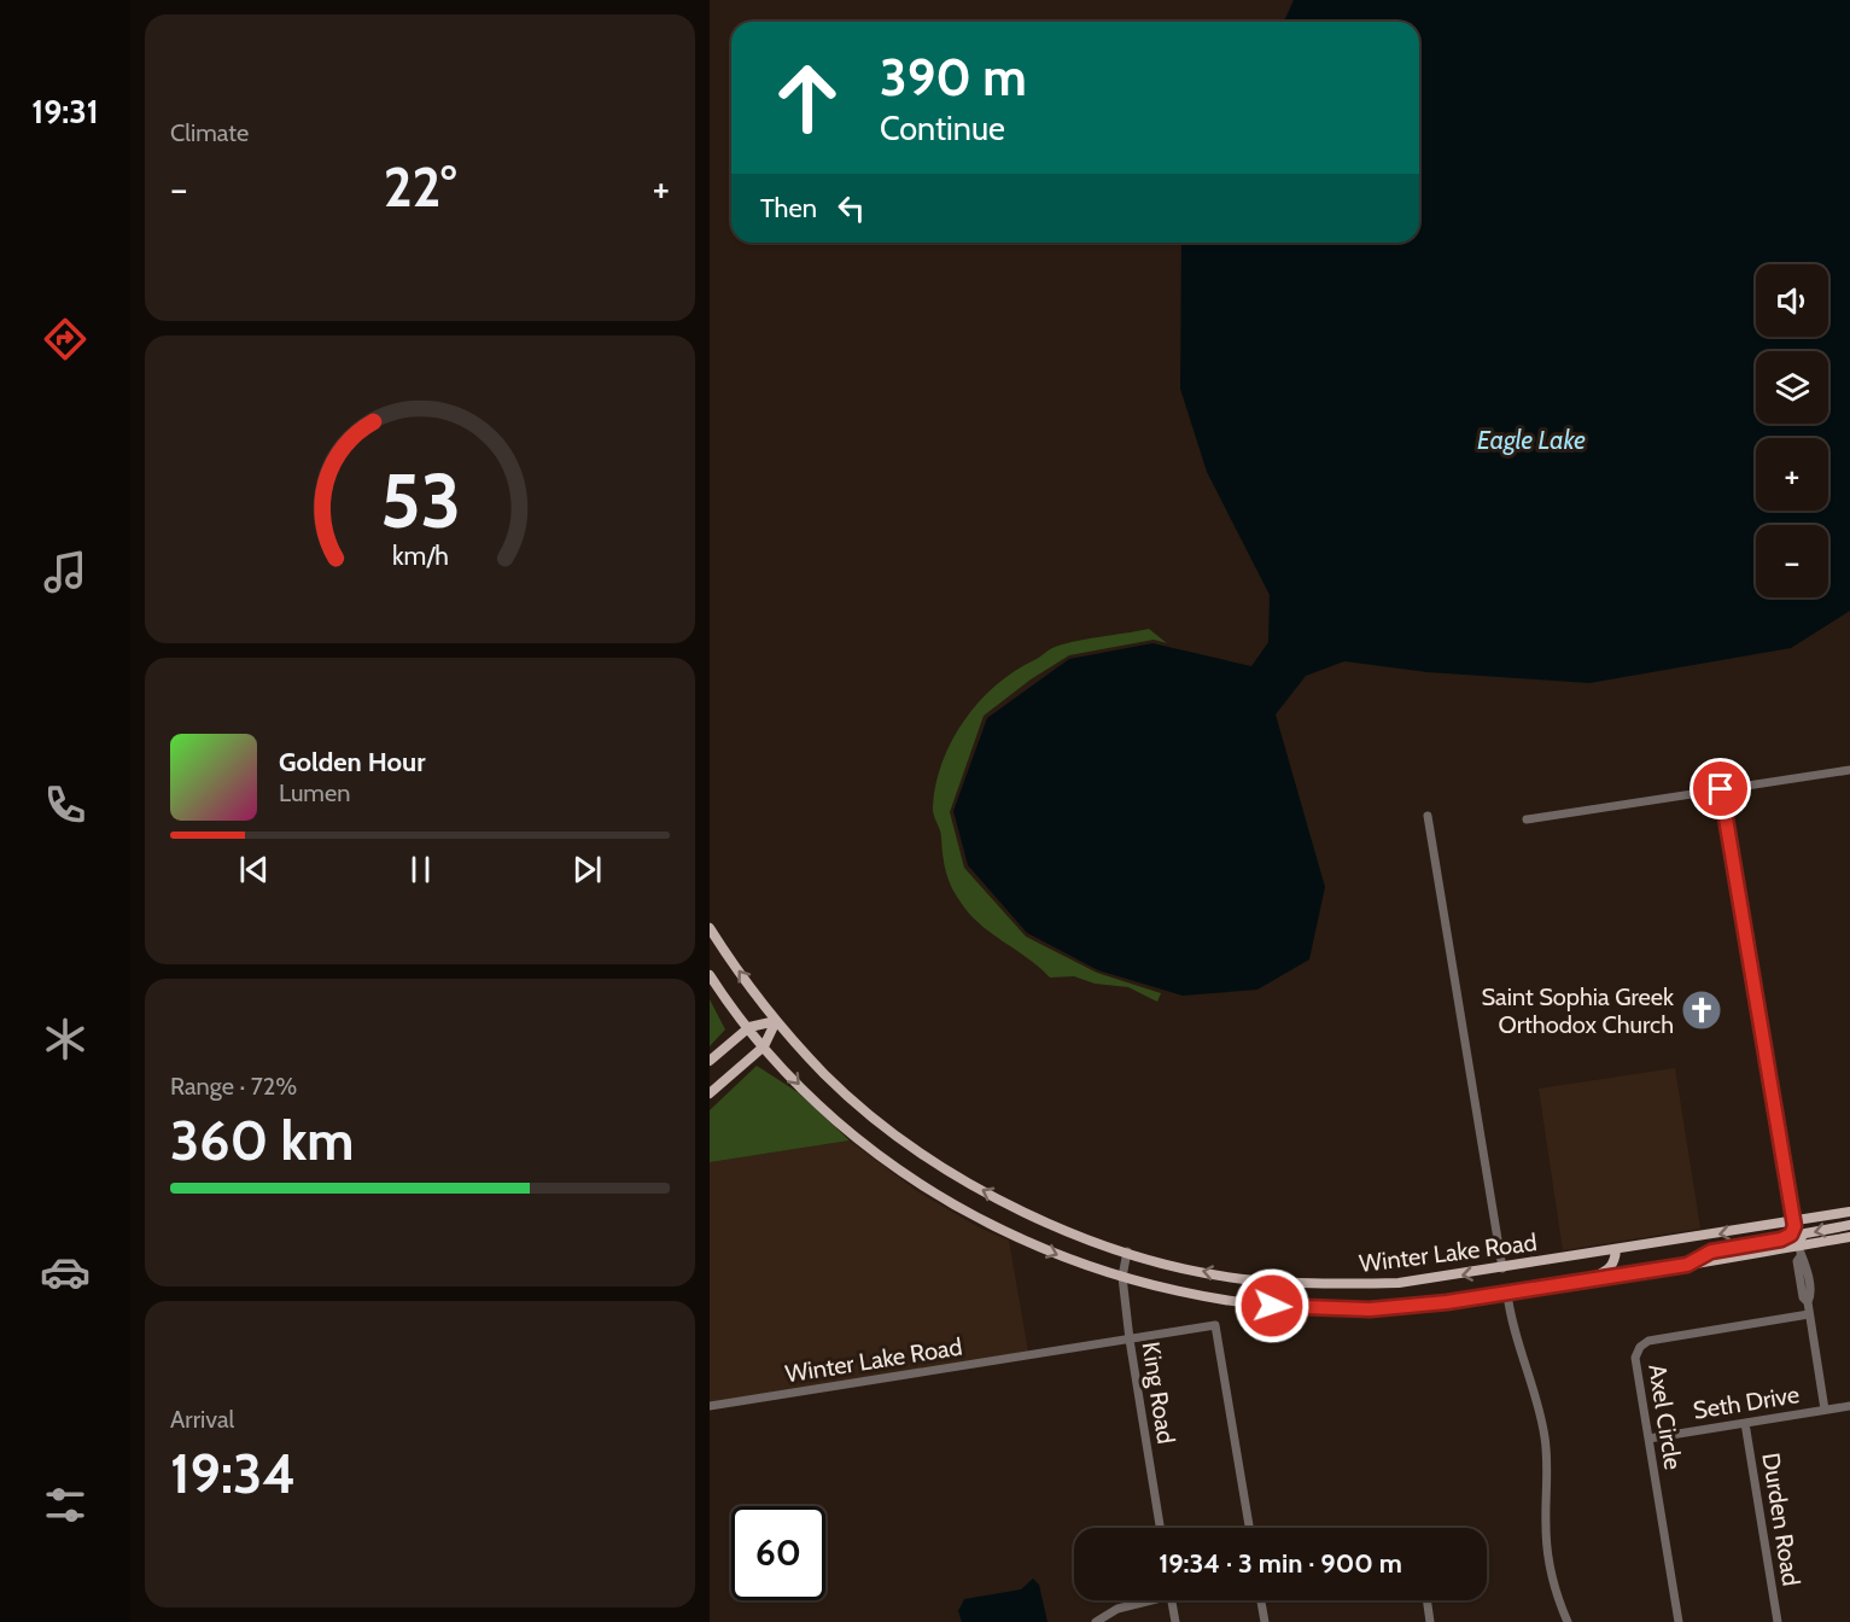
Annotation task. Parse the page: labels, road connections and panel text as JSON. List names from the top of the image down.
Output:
{
  "streets": {
    "main road": ["Winter Lake Road"],
    "street": [
      "King Road",
      "Seth Drive",
      "Axel Circle",
      "Durden Road"
    ]
  },
  "crossings": [
    ["Winter Lake Road", "King Road"],
    ["Seth Drive", "Axel Circle"],
    ["Seth Drive", "Durden Road"]
  ],
  "water": ["Eagle Lake"],
  "places": {
    "church": ["Saint Sophia Greek Orthodox Church"]
  },
  "page": {
    "tabs": "19:31",
    "tile": [
      "Climate",
      ["Range · 72%", "360 km"],
      ["Arrival", "19:34"]
    ],
    "turn": ["390 m", "Continue"],
    "heat": ["−", "22°", "+"],
    "then": "Then",
    "map_buttons": ["+", "−"],
    "song": ["Golden Hour", "Lumen"],
    "limit": "60",
    "trip": "19:34 · 3 min · 900 m",
    "gauge": ["53", "km/h"]
  }
}
